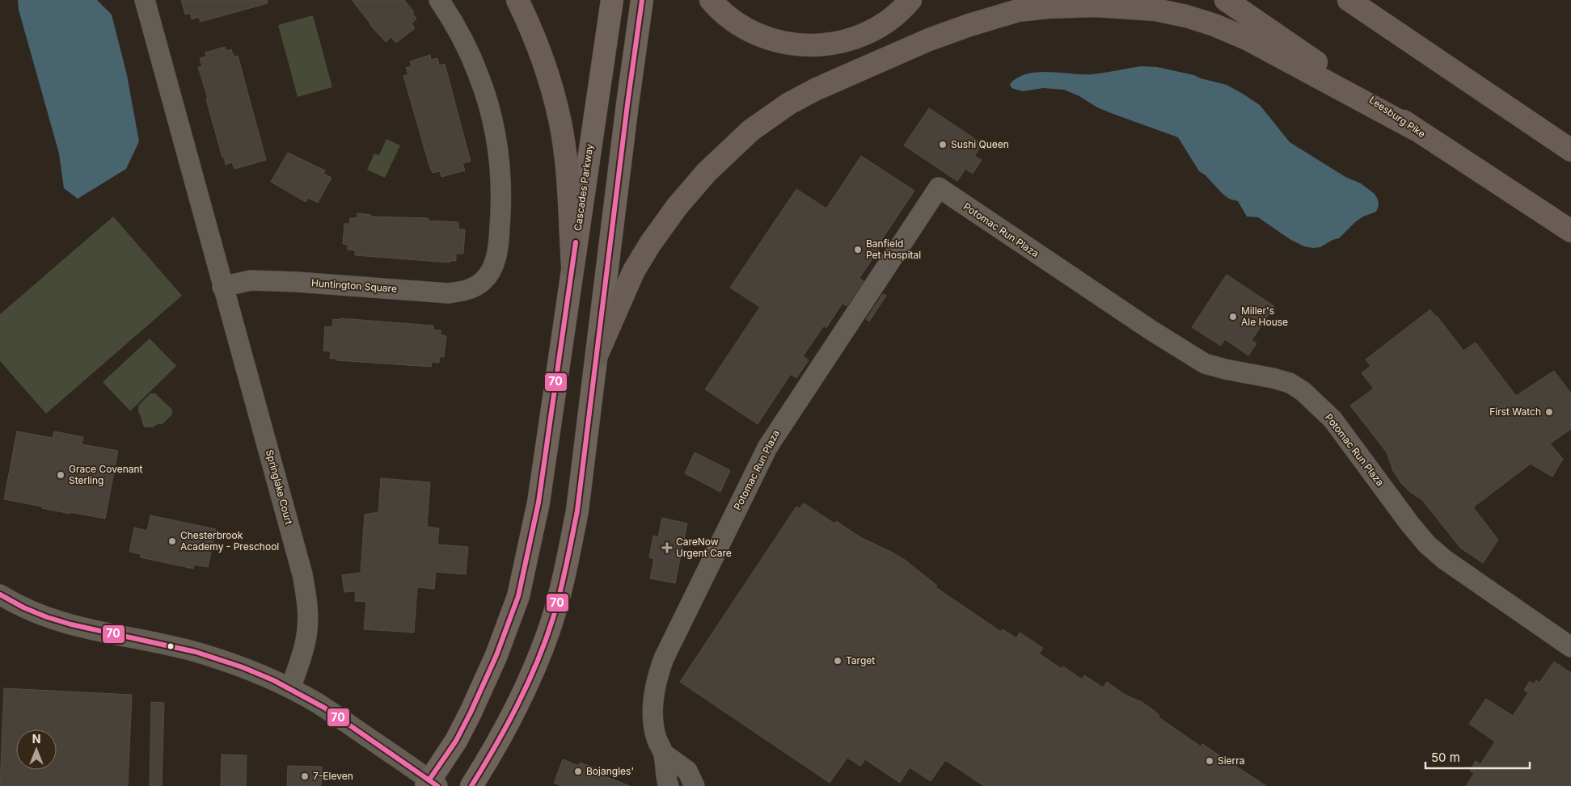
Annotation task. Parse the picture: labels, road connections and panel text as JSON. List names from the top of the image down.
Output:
{
  "streets": {
    "highway": ["Leesburg Pike"],
    "main road": ["Cascades Parkway"],
    "street": ["Potomac Run Plaza", "Huntington Square", "Springlake Court"]
  },
  "crossings": [
    ["Huntington Square", "Springlake Court"]
  ],
  "places": {
    "other": [
      "Sushi Queen",
      "Banfield Pet Hospital",
      "Miller's Ale House",
      "First Watch",
      "Grace Covenant Sterling",
      "Chesterbrook Academy - Preschool",
      "Target",
      "Sierra",
      "Bojangles'",
      "7-Eleven"
    ],
    "health": ["CareNow Urgent Care"]
  },
  "lines": ["transit line 70"],
  "scale_bar": "50 m",
  "north": "top"
}
